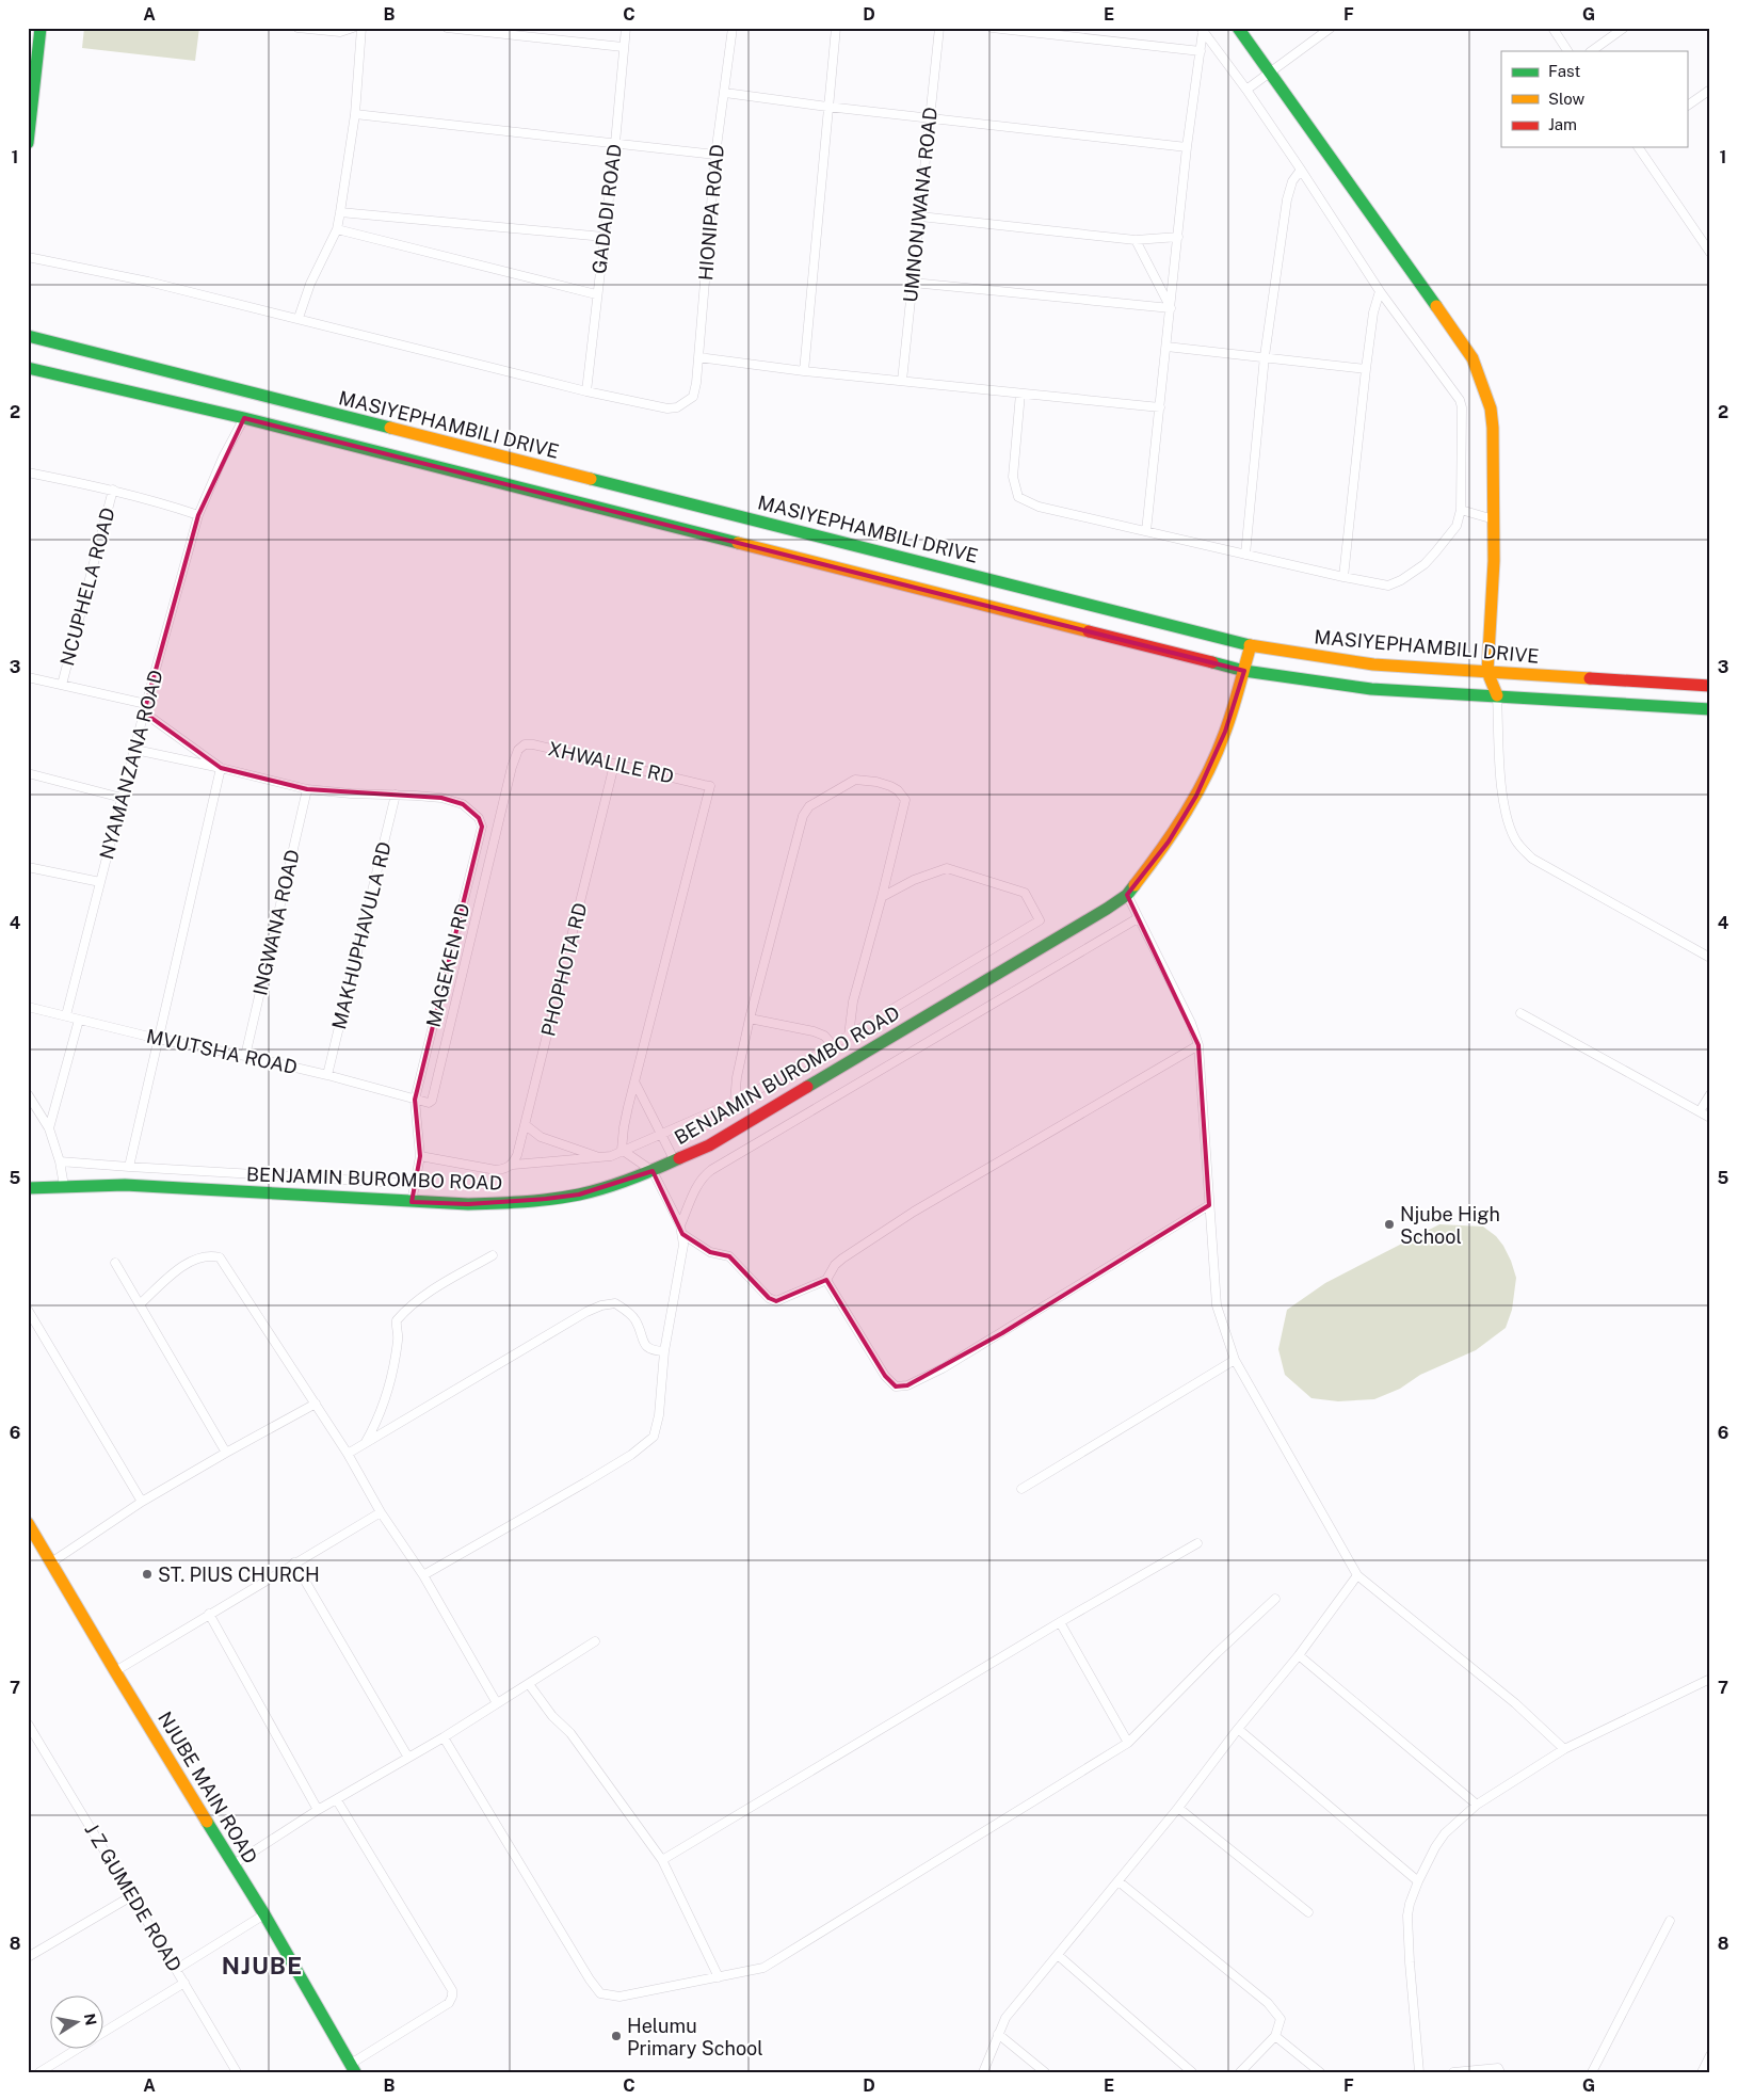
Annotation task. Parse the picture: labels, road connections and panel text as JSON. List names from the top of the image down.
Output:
{
  "streets": {
    "main road": ["MASIYEPHAMBILI DRIVE", "BENJAMIN BUROMBO ROAD", "NJUBE MAIN ROAD"],
    "street": [
      "UMNONJWANA ROAD",
      "GADADI ROAD",
      "HIONIPA ROAD",
      "NCUPHELA ROAD",
      "XHWALILE RD",
      "NYAMANZANA ROAD",
      "INGWANA ROAD",
      "MAKHUPHAVULA RD",
      "MAGEKEN RD",
      "PHOPHOTA RD",
      "MVUTSHA ROAD",
      "J Z GUMEDE ROAD"
    ]
  },
  "crossings": [
    ["GADADI ROAD", "HIONIPA ROAD"],
    ["MASIYEPHAMBILI DRIVE", "BENJAMIN BUROMBO ROAD"],
    ["XHWALILE RD", "MAGEKEN RD"],
    ["XHWALILE RD", "PHOPHOTA RD"],
    ["XHWALILE RD", "MVUTSHA ROAD"],
    ["NYAMANZANA ROAD", "MVUTSHA ROAD"],
    ["INGWANA ROAD", "MVUTSHA ROAD"],
    ["MAKHUPHAVULA RD", "MAGEKEN RD"],
    ["MAKHUPHAVULA RD", "MVUTSHA ROAD"],
    ["MAGEKEN RD", "MVUTSHA ROAD"],
    ["MAGEKEN RD", "BENJAMIN BUROMBO ROAD"]
  ],
  "districts": ["NJUBE"],
  "places": ["Njube High School", "ST. PIUS CHURCH", "Helumu Primary School"],
  "legend": ["Fast", "Slow", "Jam"],
  "north": "right",
  "grid": {
    "columns": [
      "A",
      "B",
      "C",
      "D",
      "E",
      "F",
      "G"
    ],
    "rows": [
      "1",
      "2",
      "3",
      "4",
      "5",
      "6",
      "7",
      "8"
    ]
  }
}
